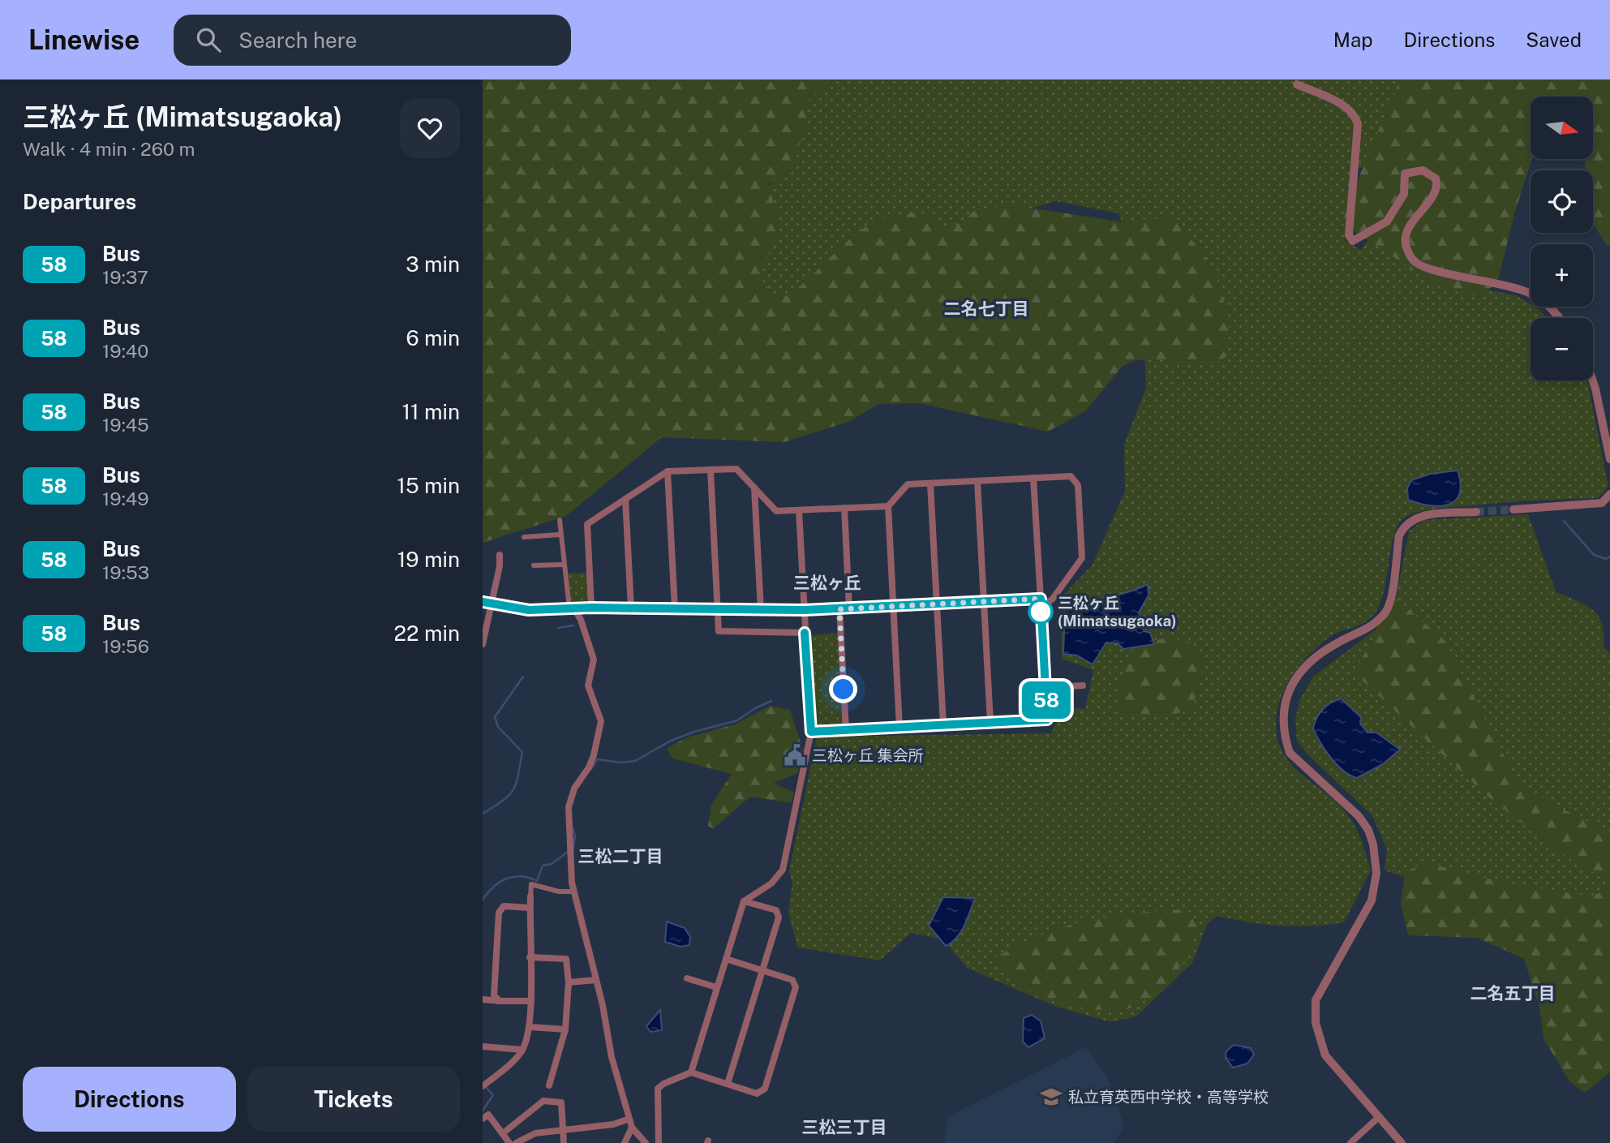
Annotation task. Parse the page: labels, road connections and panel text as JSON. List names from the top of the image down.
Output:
{
  "districts": [
    "二名七丁目",
    "三松ヶ丘",
    "三松二丁目",
    "二名五丁目",
    "三松三丁目"
  ],
  "places": {
    "other": ["三松ヶ丘 (Mimatsugaoka)"],
    "public building": ["三松ヶ丘 集会所"],
    "school or university": ["私立育英西中学校・高等学校"]
  },
  "lines": ["bus line 58"],
  "north": "right",
  "page": {
    "header": "Linewise",
    "search": "Search here",
    "nav": ["Map", "Directions", "Saved"],
    "heading": [
      ["三松ヶ丘 (Mimatsugaoka)", "Walk · 4 min · 260 m"],
      "Departures"
    ],
    "on_map": "58",
    "map_buttons": ["+", "−"],
    "list": [
      {
        "mark": "58",
        "name": "Bus",
        "note": "19:37",
        "value": "3 min"
      },
      {
        "mark": "58",
        "name": "Bus",
        "note": "19:40",
        "value": "6 min"
      },
      {
        "mark": "58",
        "name": "Bus",
        "note": "19:45",
        "value": "11 min"
      },
      {
        "mark": "58",
        "name": "Bus",
        "note": "19:49",
        "value": "15 min"
      },
      {
        "mark": "58",
        "name": "Bus",
        "note": "19:53",
        "value": "19 min"
      },
      {
        "mark": "58",
        "name": "Bus",
        "note": "19:56",
        "value": "22 min"
      }
    ],
    "buttons": ["Directions", "Tickets"]
  }
}
